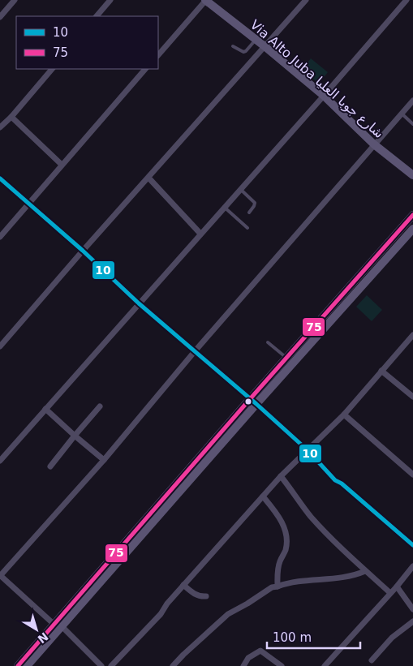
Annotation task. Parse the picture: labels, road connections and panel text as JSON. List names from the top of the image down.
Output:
{
  "streets": {
    "main road": ["Via Alto Juba شارع جوبا العليا"]
  },
  "lines": ["transit line 10", "transit line 75"],
  "legend": ["10", "75"],
  "scale_bar": "100 m",
  "north": "bottom right"
}
